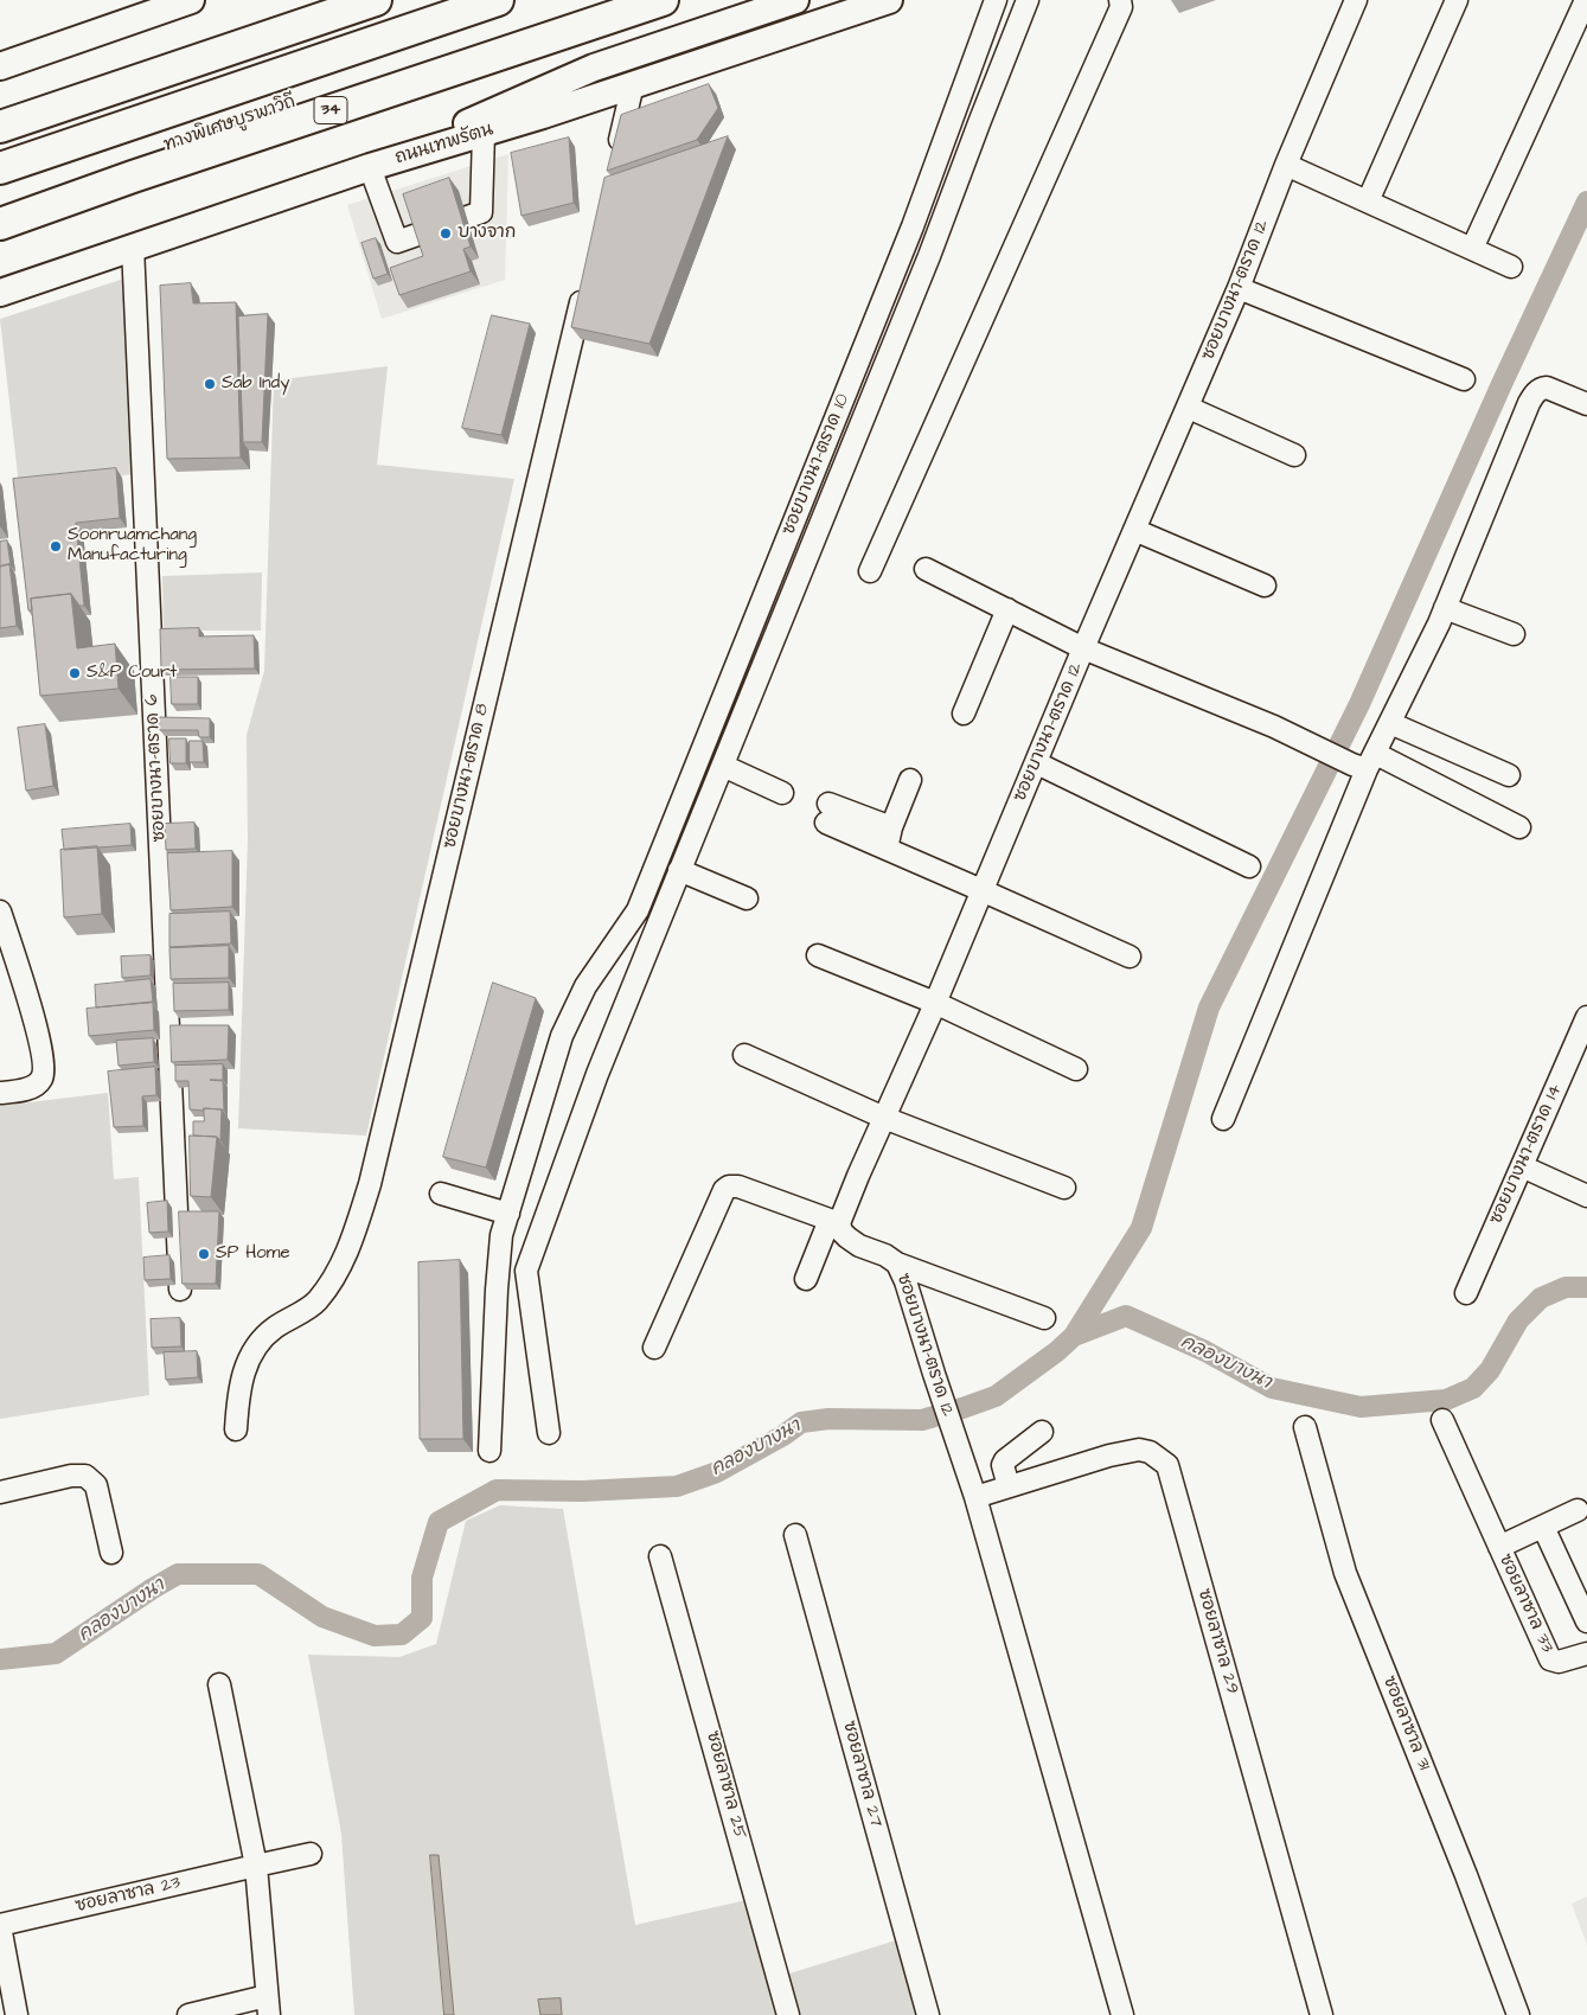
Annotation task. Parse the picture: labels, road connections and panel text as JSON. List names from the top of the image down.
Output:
{
  "streets": {
    "highway": ["34", "ทางพิเศษบูรพาวิถี"],
    "main road": ["ถนนเทพรัตน"],
    "street": [
      "ซอยบางนา-ตราด 12",
      "ซอยบางนา-ตราด 10",
      "ซอยบางนา-ตราด 6",
      "ซอยบางนา-ตราด 8",
      "ซอยบางนา-ตราด 14",
      "ซอยลาซาล 33",
      "ซอยลาซาล 29",
      "ซอยลาซาล 31",
      "ซอยลาซาล 27",
      "ซอยลาซาล 25",
      "ซอยลาซาล 23"
    ]
  },
  "crossings": [
    ["ถนนเทพรัตน", "ซอยบางนา-ตราด 6"],
    ["ซอยบางนา-ตราด 12", "ซอยลาซาล 29"]
  ],
  "water": ["คลองบางนา"],
  "places": [
    "บางจาก",
    "Sab Indy",
    "Soonruamchang Manufacturing",
    "S&P Court",
    "SP Home"
  ]
}
